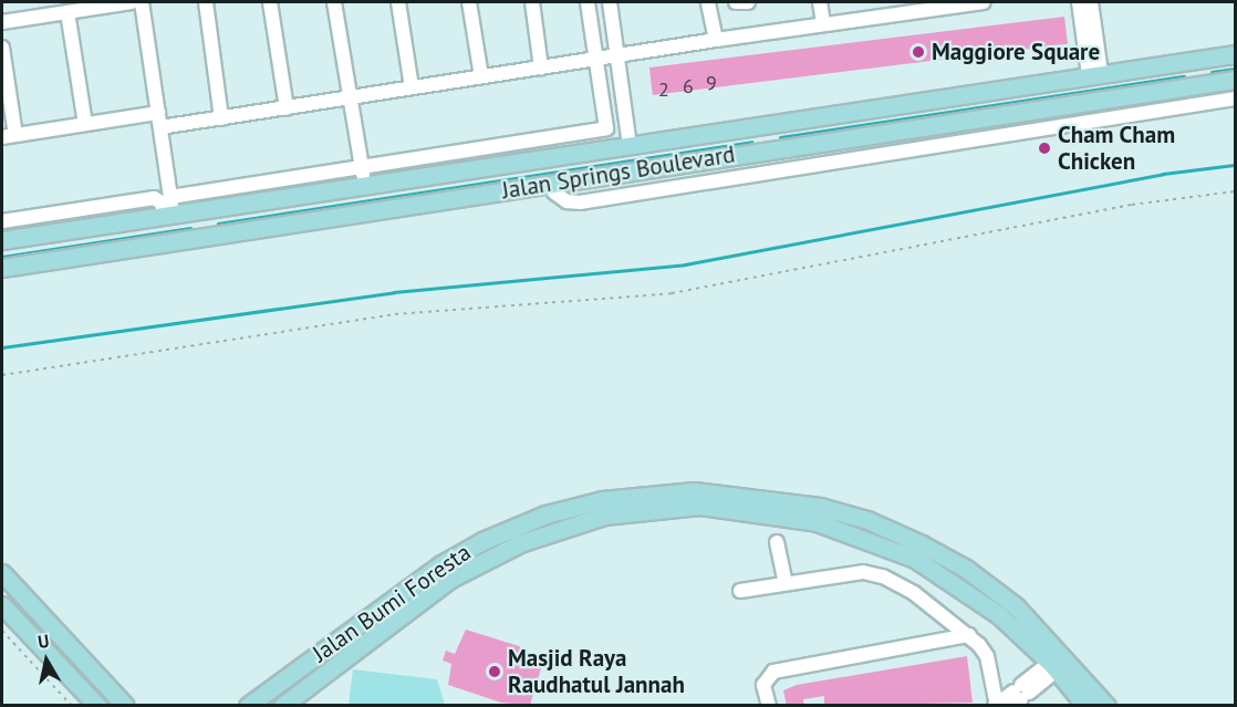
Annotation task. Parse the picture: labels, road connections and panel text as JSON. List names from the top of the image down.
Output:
{
  "streets": {
    "main road": ["Jalan Springs Boulevard", "Jalan Bumi Foresta"]
  },
  "places": ["Maggiore Square", "Cham Cham Chicken", "Masjid Raya Raudhatul Jannah"],
  "house_numbers": ["9", "6", "2"],
  "north": "top"
}
